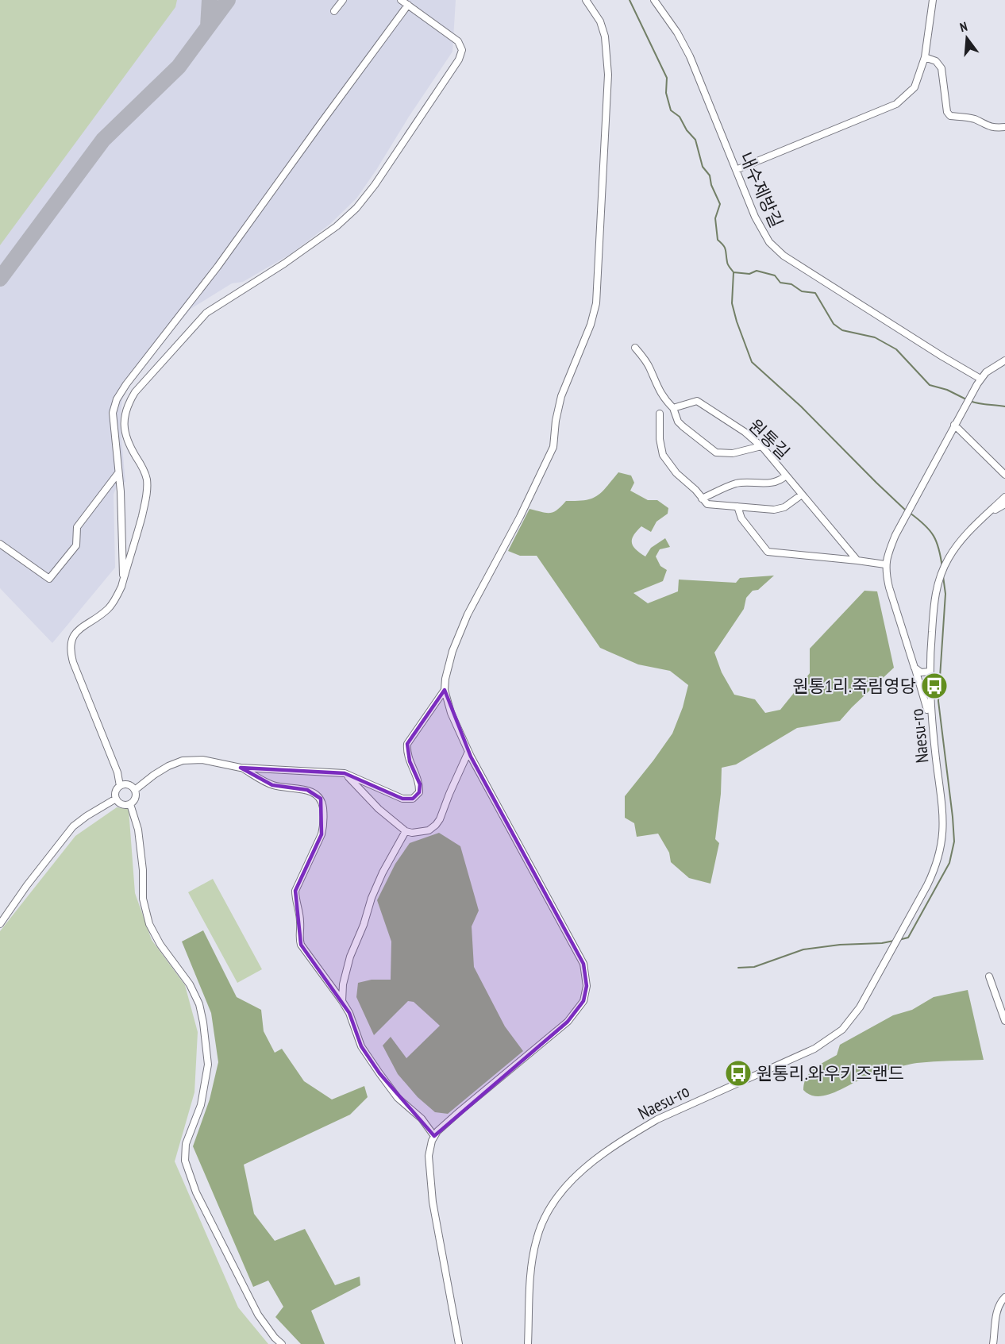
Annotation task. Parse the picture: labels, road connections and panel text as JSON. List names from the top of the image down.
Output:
{
  "streets": {
    "street": ["내수제방길", "원통길", "Naesu-ro"]
  },
  "places": {
    "bus stop": ["원통1리.죽림영당", "원통리.와우키즈랜드"]
  },
  "north": "top"
}
